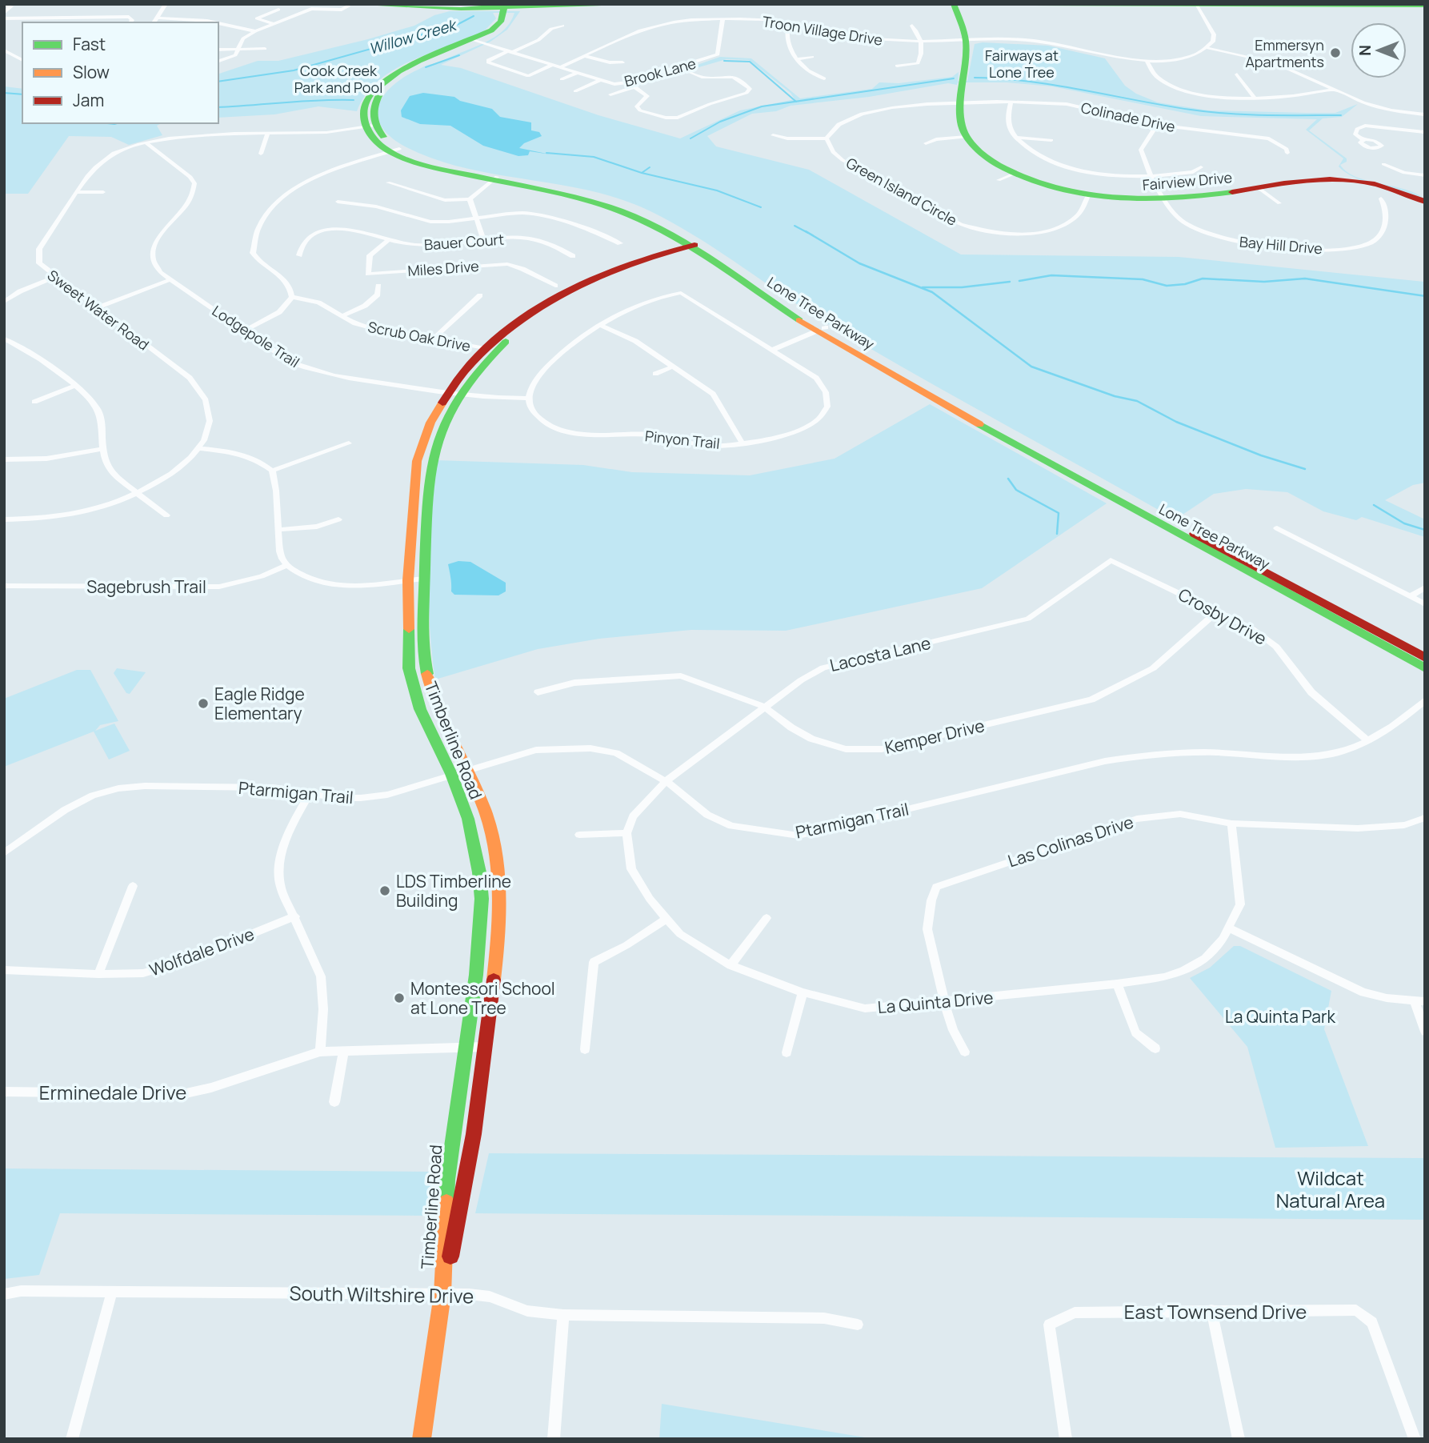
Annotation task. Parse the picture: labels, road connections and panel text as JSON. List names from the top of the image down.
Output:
{
  "streets": {
    "street": [
      "Troon Village Drive",
      "Brook Lane",
      "Colinade Drive",
      "Fairview Drive",
      "Green Island Circle",
      "Bauer Court",
      "Bay Hill Drive",
      "Miles Drive",
      "Sweet Water Road",
      "Lone Tree Parkway",
      "Lodgepole Trail",
      "Scrub Oak Drive",
      "Pinyon Trail",
      "Sagebrush Trail",
      "Crosby Drive",
      "Lacosta Lane",
      "Kemper Drive",
      "Timberline Road",
      "Ptarmigan Trail",
      "Las Colinas Drive",
      "Wolfdale Drive",
      "La Quinta Drive",
      "Erminedale Drive",
      "South Wiltshire Drive",
      "East Townsend Drive"
    ]
  },
  "crossings": [
    ["Troon Village Drive", "Brook Lane"],
    ["Colinade Drive", "Bay Hill Drive"],
    ["Fairview Drive", "Bay Hill Drive"],
    ["Bauer Court", "Miles Drive"],
    ["Sweet Water Road", "Lone Tree Parkway"],
    ["Sweet Water Road", "Lodgepole Trail"],
    ["Lone Tree Parkway", "Timberline Road"],
    ["Lodgepole Trail", "Pinyon Trail"],
    ["Lodgepole Trail", "Timberline Road"],
    ["Scrub Oak Drive", "Timberline Road"],
    ["Crosby Drive", "Lacosta Lane"],
    ["Crosby Drive", "Kemper Drive"],
    ["Crosby Drive", "Ptarmigan Trail"],
    ["Lacosta Lane", "Kemper Drive"],
    ["Lacosta Lane", "Ptarmigan Trail"],
    ["Timberline Road", "Ptarmigan Trail"],
    ["Timberline Road", "Erminedale Drive"],
    ["Timberline Road", "South Wiltshire Drive"],
    ["Las Colinas Drive", "La Quinta Drive"]
  ],
  "water": ["Willow Creek"],
  "parks": [
    "Fairways at Lone Tree",
    "Cook Creek Park and Pool",
    "La Quinta Park",
    "Wildcat Natural Area"
  ],
  "places": [
    "Emmersyn Apartments",
    "Eagle Ridge Elementary",
    "LDS Timberline Building",
    "Montessori School at Lone Tree"
  ],
  "legend": ["Fast", "Slow", "Jam"],
  "north": "left"
}
